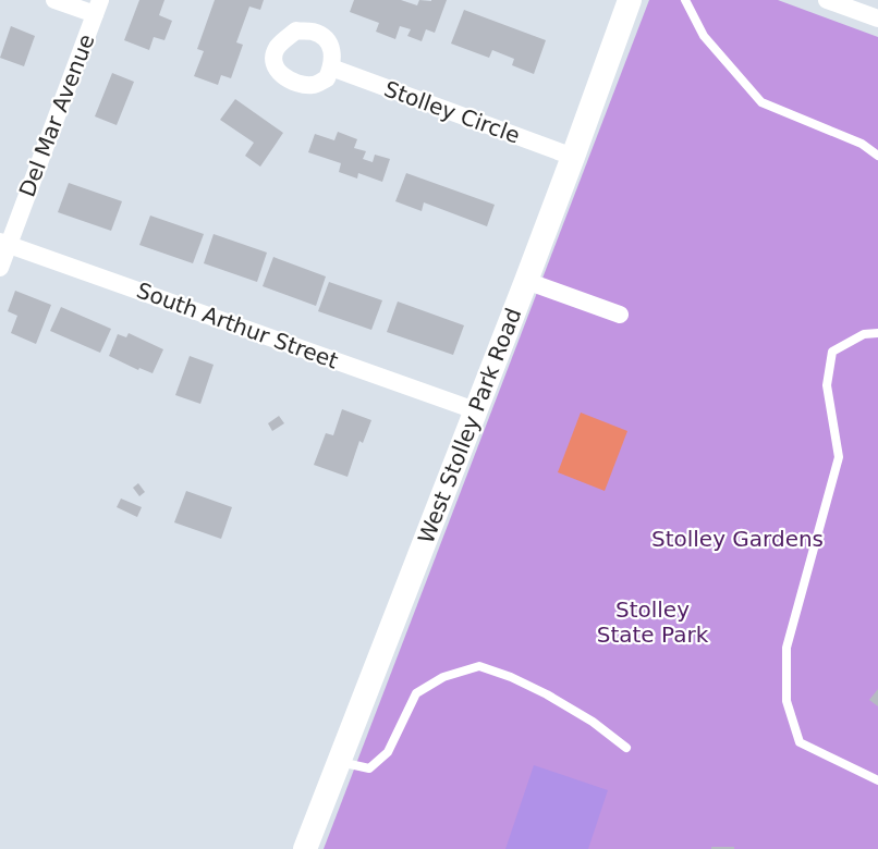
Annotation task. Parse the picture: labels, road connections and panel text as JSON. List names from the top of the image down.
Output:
{
  "streets": {
    "main road": ["West Stolley Park Road"],
    "street": ["Stolley Circle", "Del Mar Avenue", "South Arthur Street"]
  },
  "crossings": [
    ["Stolley Circle", "West Stolley Park Road"],
    ["Del Mar Avenue", "South Arthur Street"],
    ["South Arthur Street", "West Stolley Park Road"]
  ],
  "parks": ["Stolley Gardens", "Stolley State Park"]
}
